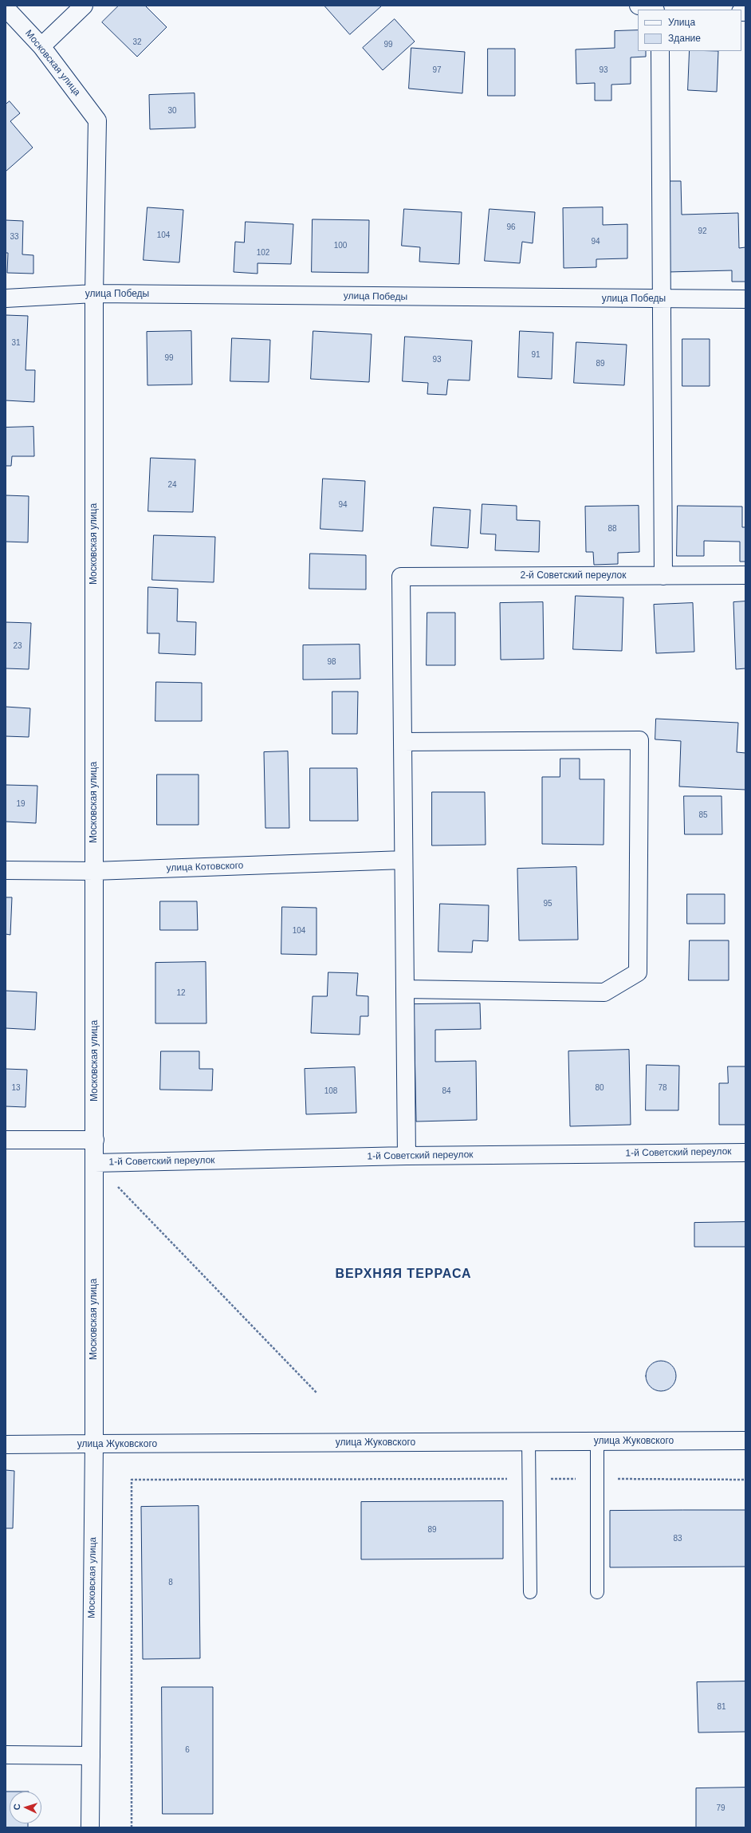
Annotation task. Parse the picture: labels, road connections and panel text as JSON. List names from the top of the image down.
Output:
{
  "streets": {
    "street": [
      "Московская улица",
      "улица Победы",
      "2-й Советский переулок",
      "улица Котовского",
      "1-й Советский переулок",
      "улица Жуковского"
    ]
  },
  "crossings": [
    ["Московская улица", "улица Победы"],
    ["Московская улица", "улица Котовского"],
    ["Московская улица", "1-й Советский переулок"],
    ["Московская улица", "улица Жуковского"]
  ],
  "districts": ["ВЕРХНЯЯ ТЕРРАСА"],
  "house_numbers": [
    "32",
    "99",
    "97",
    "93",
    "30",
    "96",
    "92",
    "104",
    "33",
    "94",
    "100",
    "102",
    "31",
    "91",
    "99",
    "93",
    "89",
    "24",
    "94",
    "88",
    "23",
    "98",
    "19",
    "85",
    "95",
    "104",
    "12",
    "13",
    "80",
    "78",
    "108",
    "84",
    "89",
    "83",
    "8",
    "81",
    "6",
    "79"
  ],
  "legend": ["Улица", "Здание"],
  "north": "left"
}
